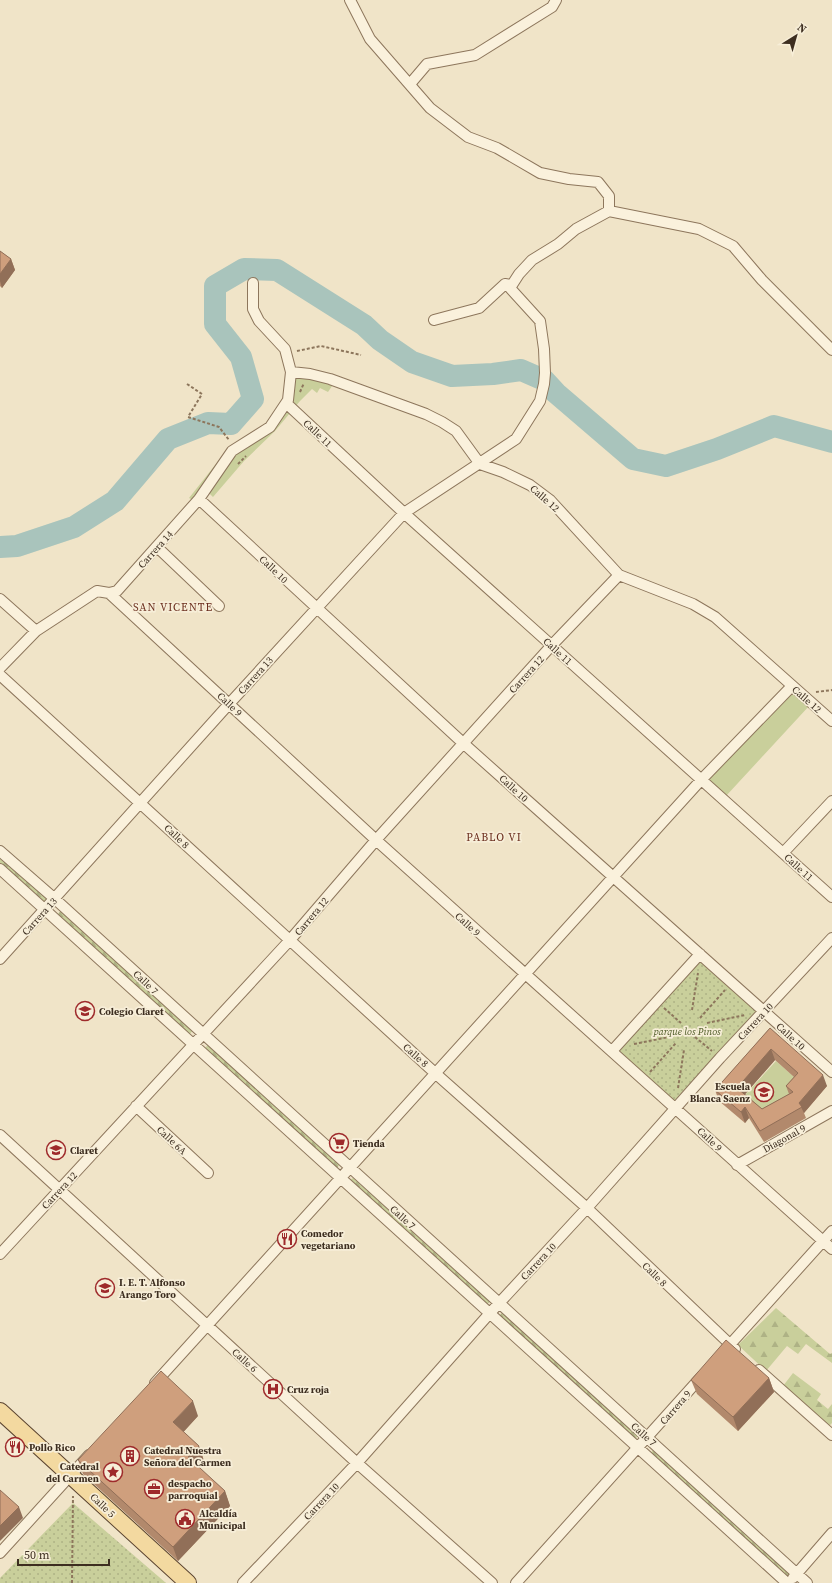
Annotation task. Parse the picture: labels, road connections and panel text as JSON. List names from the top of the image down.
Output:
{
  "streets": {
    "main road": ["Calle 5"],
    "street": [
      "Calle 11",
      "Calle 12",
      "Carrera 14",
      "Calle 10",
      "Carrera 12",
      "Carrera 13",
      "Calle 9",
      "Calle 8",
      "Calle 7",
      "Carrera 10",
      "Diagonal 9",
      "Calle 6A",
      "Calle 6",
      "Carrera 9"
    ]
  },
  "crossings": [
    ["Calle 11", "Carrera 14"],
    ["Calle 11", "Carrera 12"],
    ["Calle 11", "Carrera 13"],
    ["Calle 12", "Carrera 12"],
    ["Calle 12", "Carrera 13"],
    ["Carrera 14", "Calle 10"],
    ["Carrera 14", "Calle 9"],
    ["Calle 10", "Carrera 12"],
    ["Calle 10", "Carrera 13"],
    ["Calle 10", "Carrera 10"],
    ["Carrera 12", "Calle 9"],
    ["Carrera 12", "Calle 8"],
    ["Carrera 12", "Calle 7"],
    ["Carrera 12", "Calle 6A"],
    ["Carrera 12", "Calle 6"],
    ["Carrera 13", "Calle 9"],
    ["Carrera 13", "Calle 8"],
    ["Carrera 13", "Calle 7"],
    ["Calle 9", "Carrera 10"],
    ["Calle 9", "Diagonal 9"],
    ["Calle 8", "Carrera 10"],
    ["Calle 7", "Carrera 10"],
    ["Calle 7", "Carrera 9"],
    ["Carrera 10", "Calle 6"]
  ],
  "districts": ["SAN VICENTE", "PABLO VI"],
  "parks": ["parque los Pinos"],
  "places": {
    "school or university": [
      "Colegio Claret",
      "Escuela Blanca Saenz",
      "Claret",
      "I. E. T. Alfonso Arango Toro"
    ],
    "supermarket": ["Tienda"],
    "restaurant": ["Comedor vegetariano", "Pollo Rico"],
    "hospital": ["Cruz roja"],
    "building": ["Catedral Nuestra Señora del Carmen"],
    "place": ["Catedral del Carmen"],
    "office": ["despacho parroquial"],
    "public building": ["Alcaldía Municipal"]
  },
  "scale_bar": "50 m",
  "north": "top right"
}
